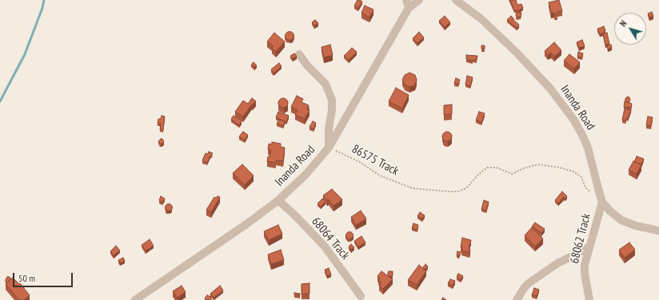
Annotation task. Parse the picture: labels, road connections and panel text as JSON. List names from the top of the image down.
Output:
{
  "streets": {
    "street": ["Inanda Road", "68064 Track", "68062 Track"],
    "path": ["86575 Track"]
  },
  "crossings": [
    ["Inanda Road", "86575 Track"],
    ["Inanda Road", "68064 Track"],
    ["Inanda Road", "68062 Track"]
  ],
  "scale_bar": "50 m",
  "north": "top left"
}
